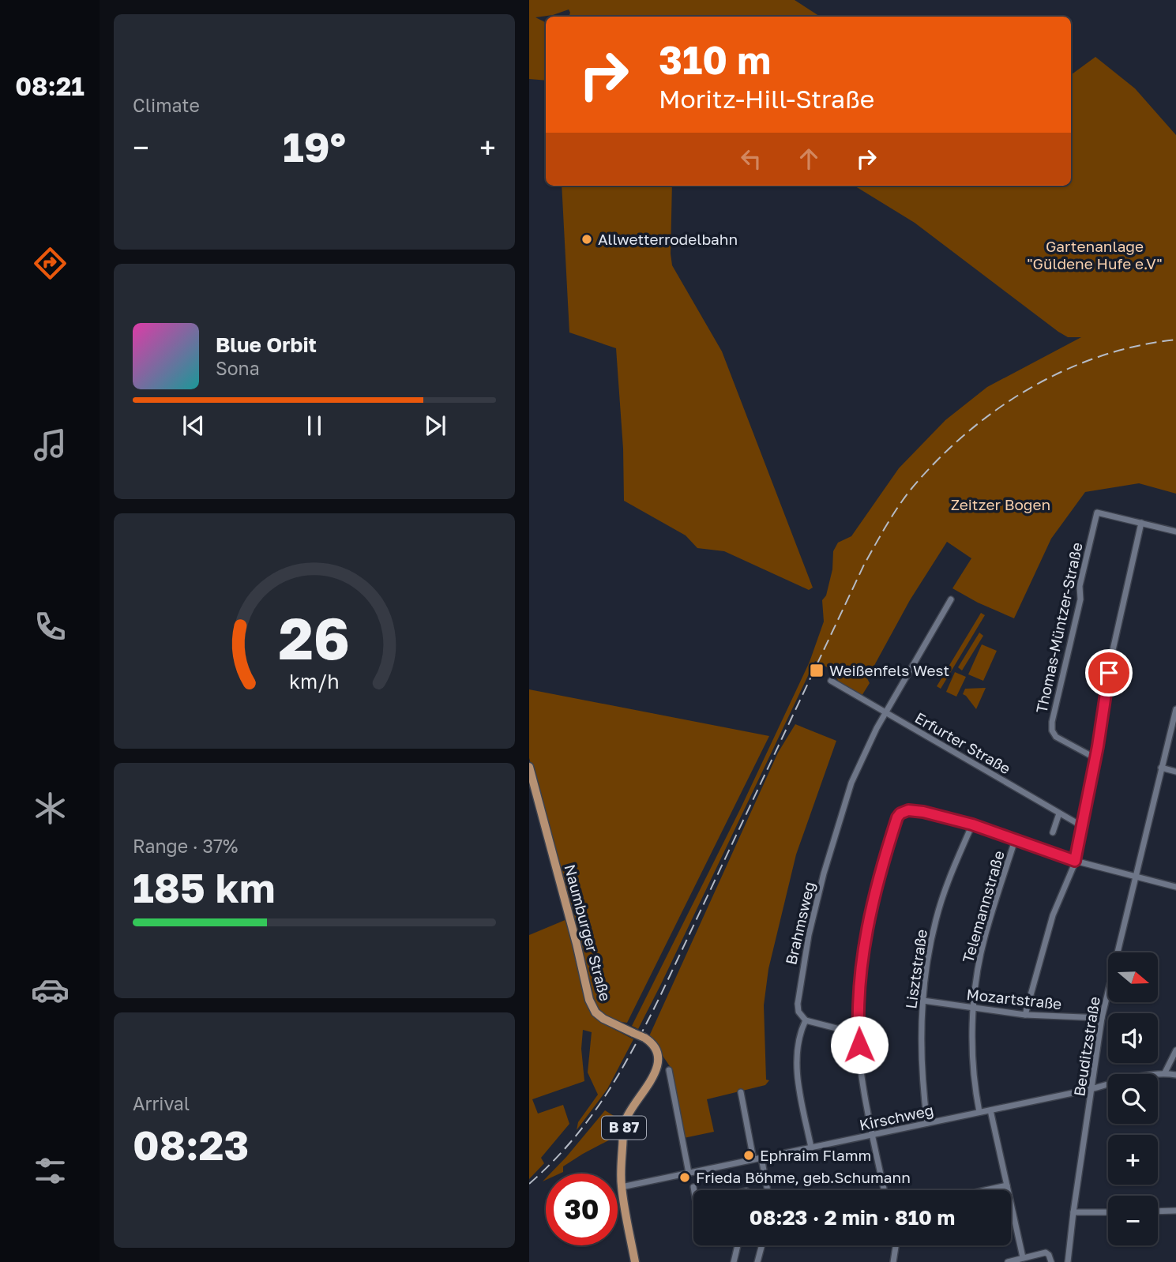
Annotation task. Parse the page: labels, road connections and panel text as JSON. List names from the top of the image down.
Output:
{
  "streets": {
    "main road": ["Naumburger Straße", "B 87"],
    "street": [
      "Thomas-Müntzer-Straße",
      "Erfurter Straße",
      "Telemannstraße",
      "Brahmsweg",
      "Lisztstraße",
      "Mozartstraße",
      "Beuditzstraße",
      "Kirschweg"
    ]
  },
  "crossings": [
    ["Erfurter Straße", "Brahmsweg"],
    ["Telemannstraße", "Mozartstraße"],
    ["Telemannstraße", "Kirschweg"],
    ["Naumburger Straße", "Kirschweg"],
    ["Lisztstraße", "Mozartstraße"],
    ["Lisztstraße", "Kirschweg"],
    ["Mozartstraße", "Beuditzstraße"],
    ["Beuditzstraße", "Kirschweg"]
  ],
  "parks": ["Gartenanlage \"Güldene Hufe e.V\"", "Zeitzer Bogen"],
  "places": {
    "other": ["Allwetterrodelbahn", "Ephraim Flamm", "Frieda Böhme, geb.Schumann"],
    "transit": ["Weißenfels West"]
  },
  "north": "right",
  "page": {
    "tabs": "08:21",
    "tile": [
      "Climate",
      ["Range · 37%", "185 km"],
      ["Arrival", "08:23"]
    ],
    "turn": ["310 m", "Moritz-Hill-Straße"],
    "heat": ["−", "19°", "+"],
    "song": ["Blue Orbit", "Sona"],
    "map_buttons": ["+", "−"],
    "limit": "30",
    "trip": "08:23 · 2 min · 810 m",
    "gauge": ["26", "km/h"]
  }
}
